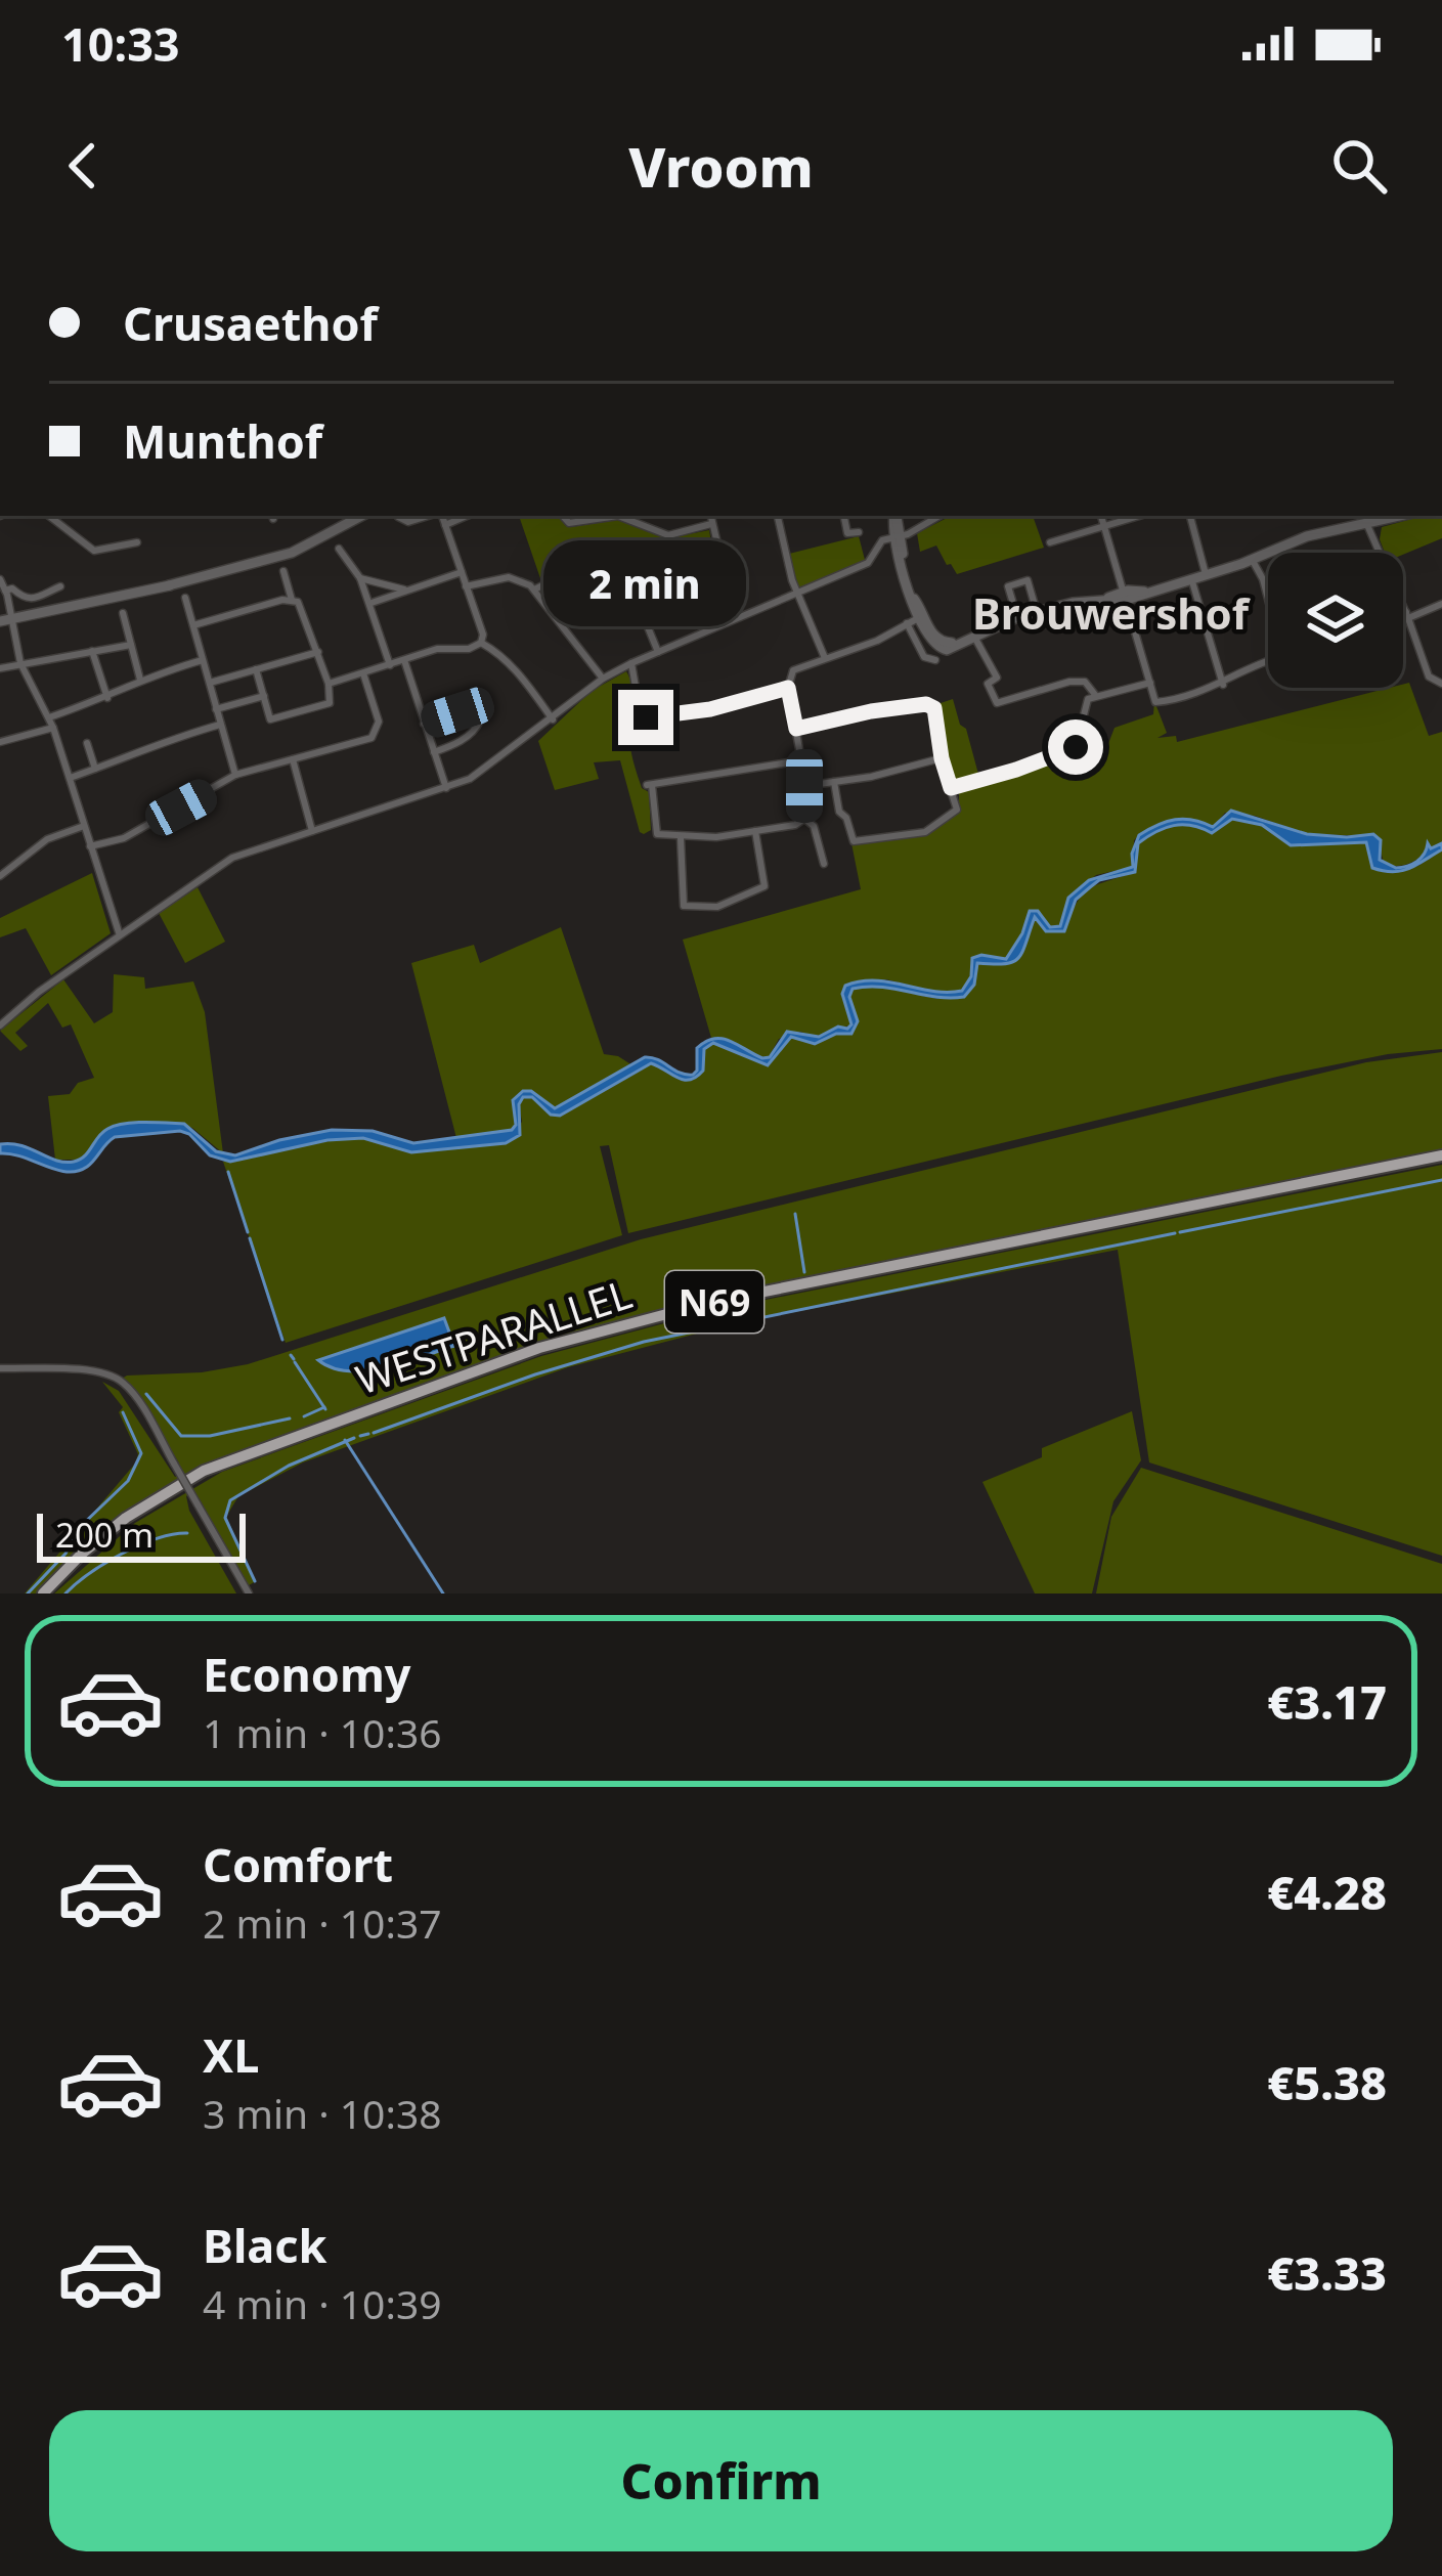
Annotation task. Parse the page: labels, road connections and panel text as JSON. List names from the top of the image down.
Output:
{
  "streets": {
    "main road": ["N69", "WESTPARALLEL"]
  },
  "districts": ["Brouwershof"],
  "scale_bar": "200 m",
  "page": {
    "status": "10:33",
    "header": "Vroom",
    "banner": ["Crusaethof", "Munthof"],
    "bubble": "2 min",
    "scale": "200 m",
    "list": [
      {
        "name": "Economy",
        "note": "1 min · 10:36",
        "value": "€3.17"
      },
      {
        "name": "Comfort",
        "note": "2 min · 10:37",
        "value": "€4.28"
      },
      {
        "name": "XL",
        "note": "3 min · 10:38",
        "value": "€5.38"
      },
      {
        "name": "Black",
        "note": "4 min · 10:39",
        "value": "€3.33"
      }
    ],
    "buttons": "Confirm"
  }
}
